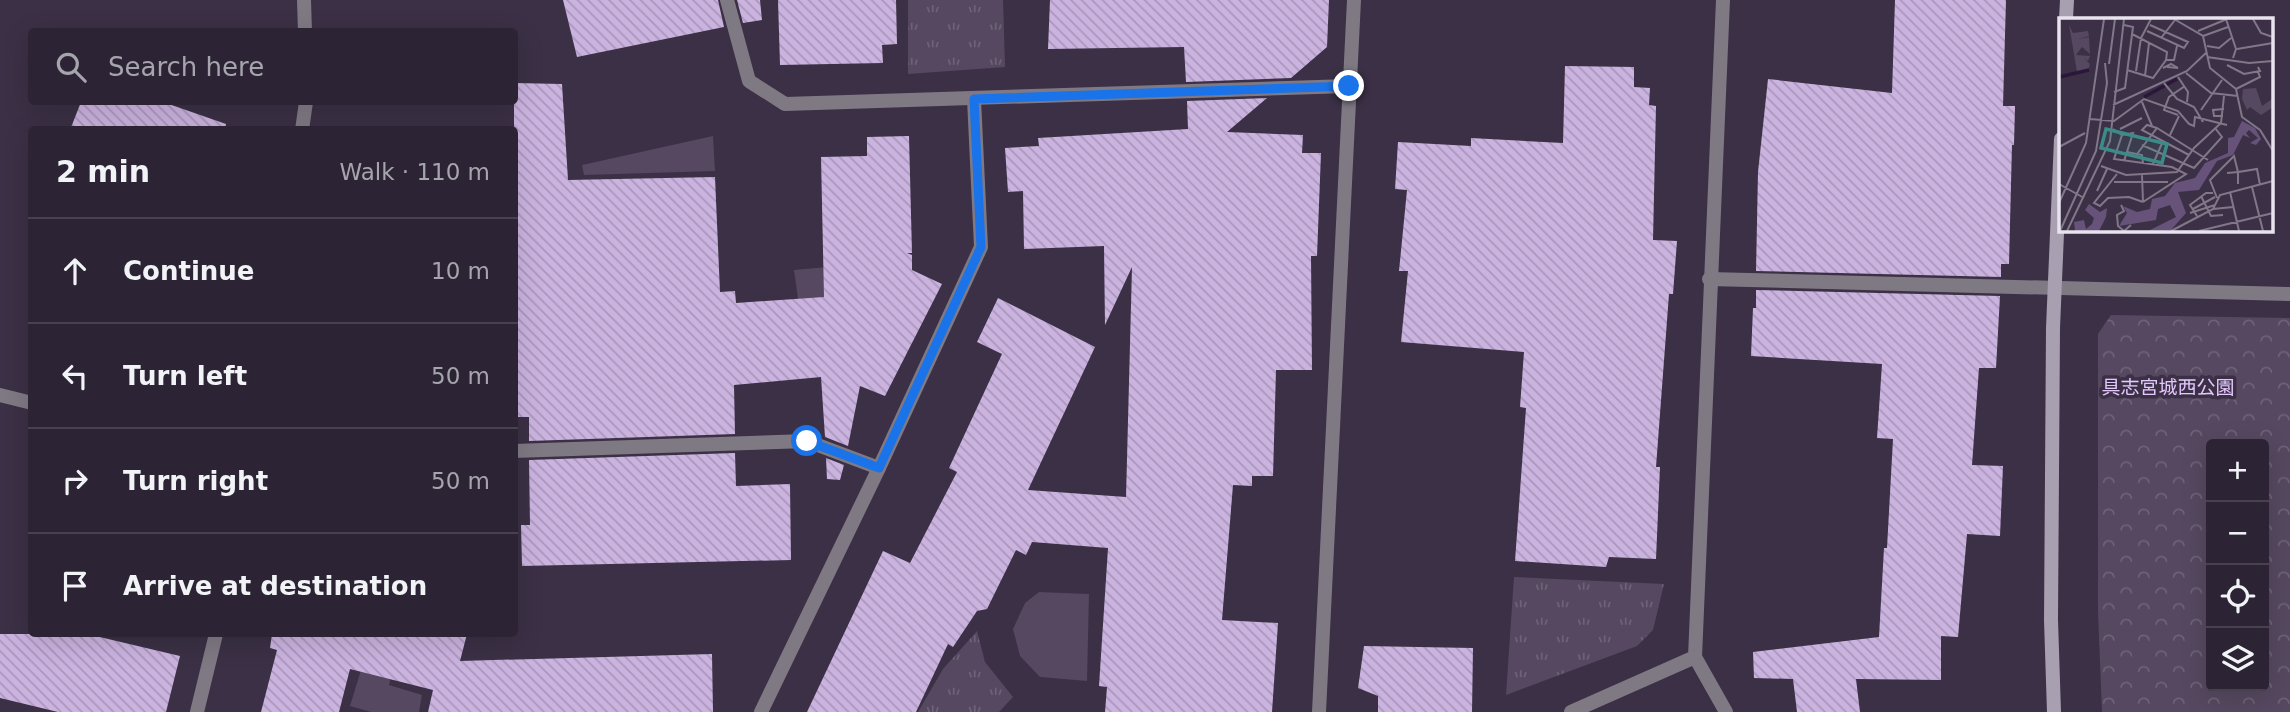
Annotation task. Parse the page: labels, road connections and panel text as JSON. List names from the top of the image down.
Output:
{
  "parks": ["具志宮城西公園"],
  "page": {
    "search": "Search here",
    "heading": ["2 min", "Walk · 110 m"],
    "list": [
      ["Continue", "10 m"],
      ["Turn left", "50 m"],
      ["Turn right", "50 m"],
      "Arrive at destination"
    ],
    "map_buttons": ["+", "−"]
  }
}
